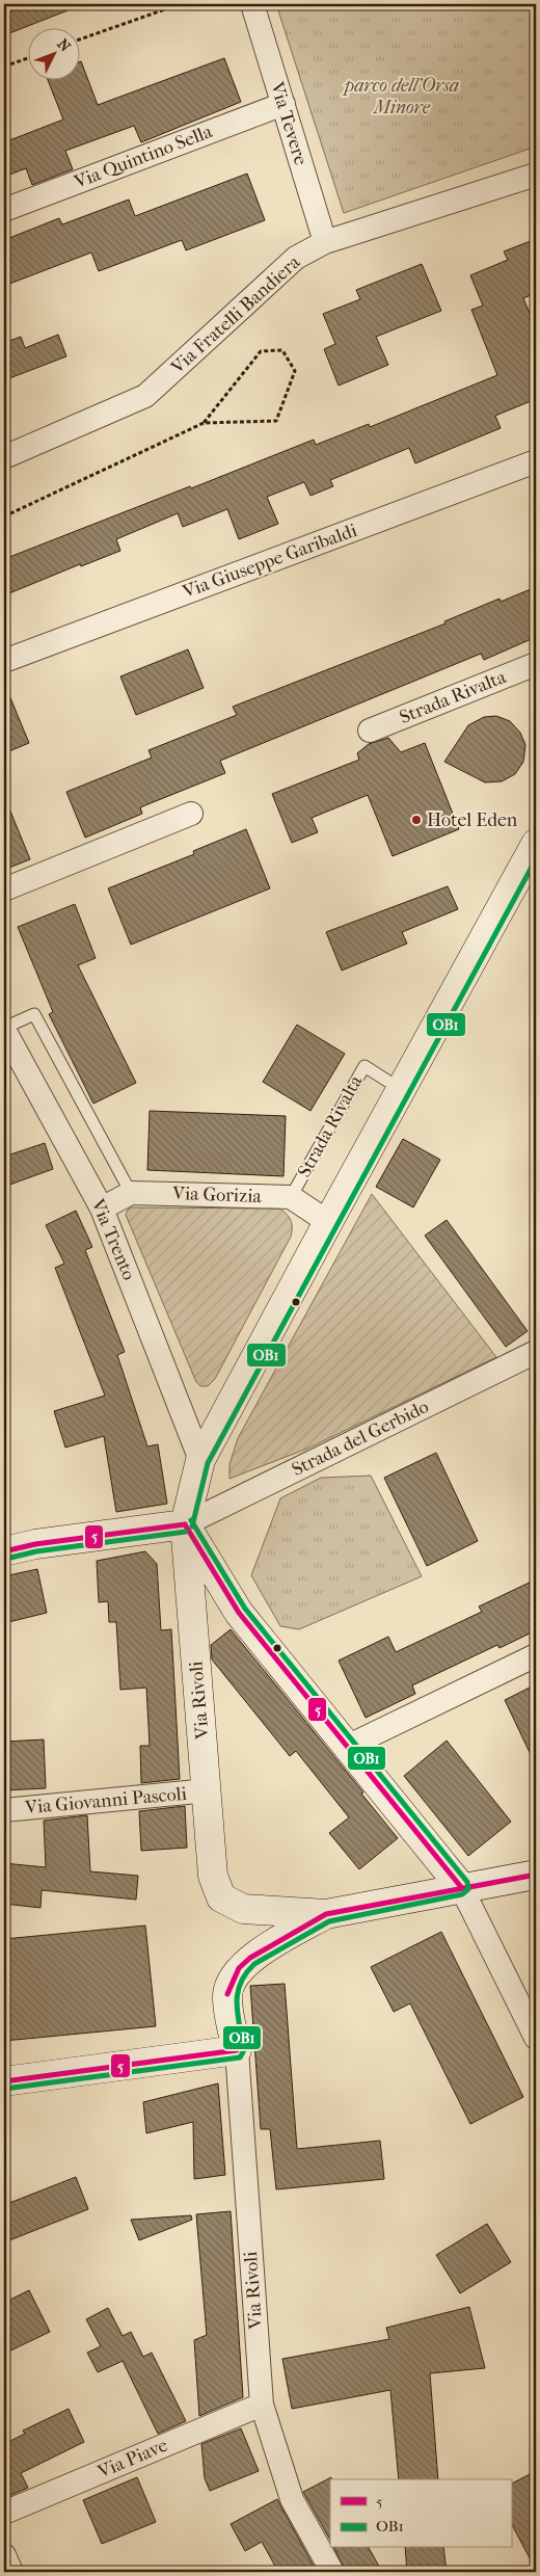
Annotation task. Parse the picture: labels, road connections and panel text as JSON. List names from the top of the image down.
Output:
{
  "streets": {
    "street": [
      "Via Tevere",
      "Via Quintino Sella",
      "Via Fratelli Bandiera",
      "Via Giuseppe Garibaldi",
      "Strada Rivalta",
      "Via Gorizia",
      "Via Trento",
      "Strada del Gerbido",
      "Via Rivoli",
      "Via Giovanni Pascoli",
      "Via Piave"
    ]
  },
  "crossings": [
    ["Via Tevere", "Via Quintino Sella"],
    ["Via Tevere", "Via Fratelli Bandiera"],
    ["Strada Rivalta", "Via Gorizia"],
    ["Via Gorizia", "Via Trento"],
    ["Strada del Gerbido", "Via Rivoli"],
    ["Via Rivoli", "Via Giovanni Pascoli"],
    ["Via Rivoli", "Via Piave"]
  ],
  "parks": ["parco dell'Orsa Minore"],
  "places": ["Hotel Eden"],
  "lines": ["transit line OB1", "transit line 5"],
  "legend": ["5", "OB1"],
  "north": "top right"
}
